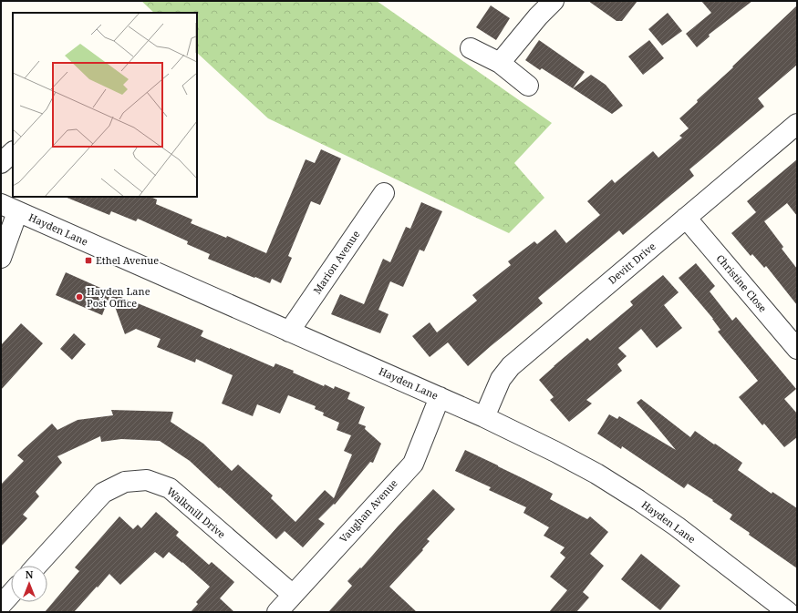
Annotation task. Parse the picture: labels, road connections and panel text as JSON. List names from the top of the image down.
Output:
{
  "streets": {
    "street": [
      "Hayden Lane",
      "Marion Avenue",
      "Devitt Drive",
      "Christine Close",
      "Vaughan Avenue",
      "Walkmill Drive"
    ]
  },
  "crossings": [
    ["Hayden Lane", "Marion Avenue"],
    ["Hayden Lane", "Devitt Drive"],
    ["Hayden Lane", "Vaughan Avenue"],
    ["Devitt Drive", "Christine Close"],
    ["Vaughan Avenue", "Walkmill Drive"]
  ],
  "places": {
    "transit": ["Ethel Avenue"],
    "other": ["Hayden Lane Post Office"]
  },
  "north": "top"
}
